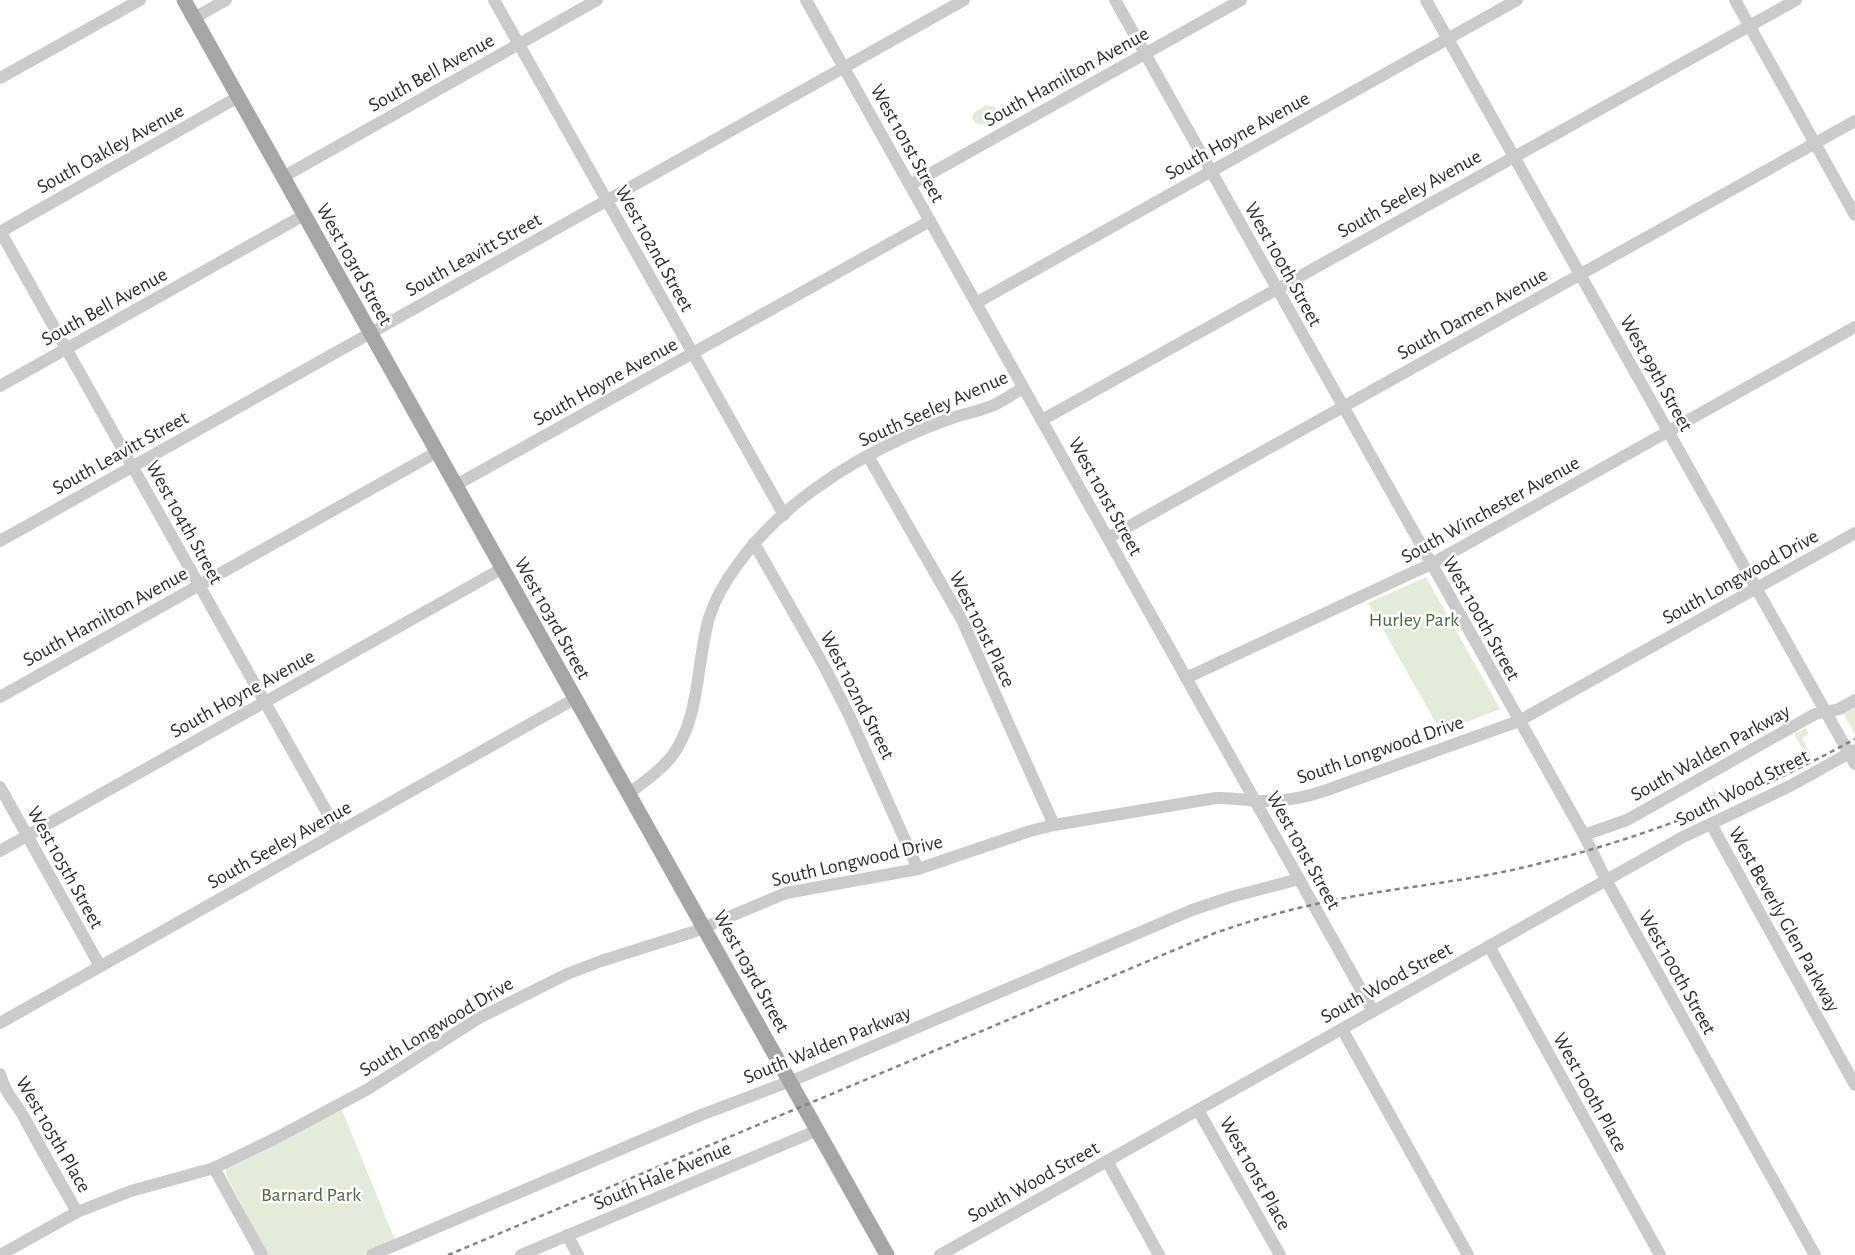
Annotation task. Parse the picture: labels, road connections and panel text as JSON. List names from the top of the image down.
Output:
{
  "streets": {
    "main road": ["West 103rd Street"],
    "street": [
      "South Bell Avenue",
      "South Hamilton Avenue",
      "South Hoyne Avenue",
      "West 101st Street",
      "South Oakley Avenue",
      "South Seeley Avenue",
      "West 102nd Street",
      "South Leavitt Street",
      "West 100th Street",
      "South Damen Avenue",
      "West 99th Street",
      "South Winchester Avenue",
      "West 104th Street",
      "South Longwood Drive",
      "West 101st Place",
      "South Walden Parkway",
      "South Wood Street",
      "West 105th Street",
      "West Beverly Glen Parkway",
      "West 100th Place",
      "West 105th Place",
      "South Hale Avenue"
    ]
  },
  "crossings": [
    ["South Bell Avenue", "West 102nd Street"],
    ["South Bell Avenue", "West 103rd Street"],
    ["South Bell Avenue", "West 104th Street"],
    ["South Hamilton Avenue", "West 101st Street"],
    ["South Hamilton Avenue", "West 103rd Street"],
    ["South Hamilton Avenue", "West 100th Street"],
    ["South Hamilton Avenue", "West 104th Street"],
    ["South Hoyne Avenue", "West 101st Street"],
    ["South Hoyne Avenue", "West 102nd Street"],
    ["South Hoyne Avenue", "West 103rd Street"],
    ["South Hoyne Avenue", "West 100th Street"],
    ["South Hoyne Avenue", "West 99th Street"],
    ["South Hoyne Avenue", "West 104th Street"],
    ["South Hoyne Avenue", "West 105th Street"],
    ["West 101st Street", "South Seeley Avenue"],
    ["West 101st Street", "South Leavitt Street"],
    ["West 101st Street", "South Damen Avenue"],
    ["West 101st Street", "South Winchester Avenue"],
    ["West 101st Street", "South Longwood Drive"],
    ["West 101st Street", "South Walden Parkway"],
    ["West 101st Street", "South Wood Street"],
    ["South Oakley Avenue", "West 103rd Street"],
    ["South Oakley Avenue", "West 104th Street"],
    ["South Seeley Avenue", "West 102nd Street"],
    ["South Seeley Avenue", "West 103rd Street"],
    ["South Seeley Avenue", "West 100th Street"],
    ["South Seeley Avenue", "West 99th Street"],
    ["South Seeley Avenue", "West 104th Street"],
    ["South Seeley Avenue", "West 101st Place"],
    ["South Seeley Avenue", "West 105th Street"],
    ["West 102nd Street", "South Leavitt Street"],
    ["West 102nd Street", "South Longwood Drive"],
    ["South Leavitt Street", "West 103rd Street"],
    ["South Leavitt Street", "West 104th Street"],
    ["West 103rd Street", "South Longwood Drive"],
    ["West 103rd Street", "South Walden Parkway"],
    ["West 103rd Street", "South Hale Avenue"],
    ["West 100th Street", "South Damen Avenue"],
    ["West 100th Street", "South Winchester Avenue"],
    ["West 100th Street", "South Longwood Drive"],
    ["West 100th Street", "South Walden Parkway"],
    ["West 100th Street", "South Wood Street"],
    ["South Damen Avenue", "West 99th Street"],
    ["West 99th Street", "South Winchester Avenue"],
    ["West 99th Street", "South Longwood Drive"],
    ["West 99th Street", "South Walden Parkway"],
    ["West 99th Street", "South Wood Street"],
    ["South Longwood Drive", "West 101st Place"],
    ["South Longwood Drive", "West 105th Place"],
    ["West 101st Place", "South Wood Street"],
    ["South Wood Street", "West Beverly Glen Parkway"],
    ["South Wood Street", "West 100th Place"]
  ],
  "parks": ["Hurley Park", "Barnard Park"]
}
